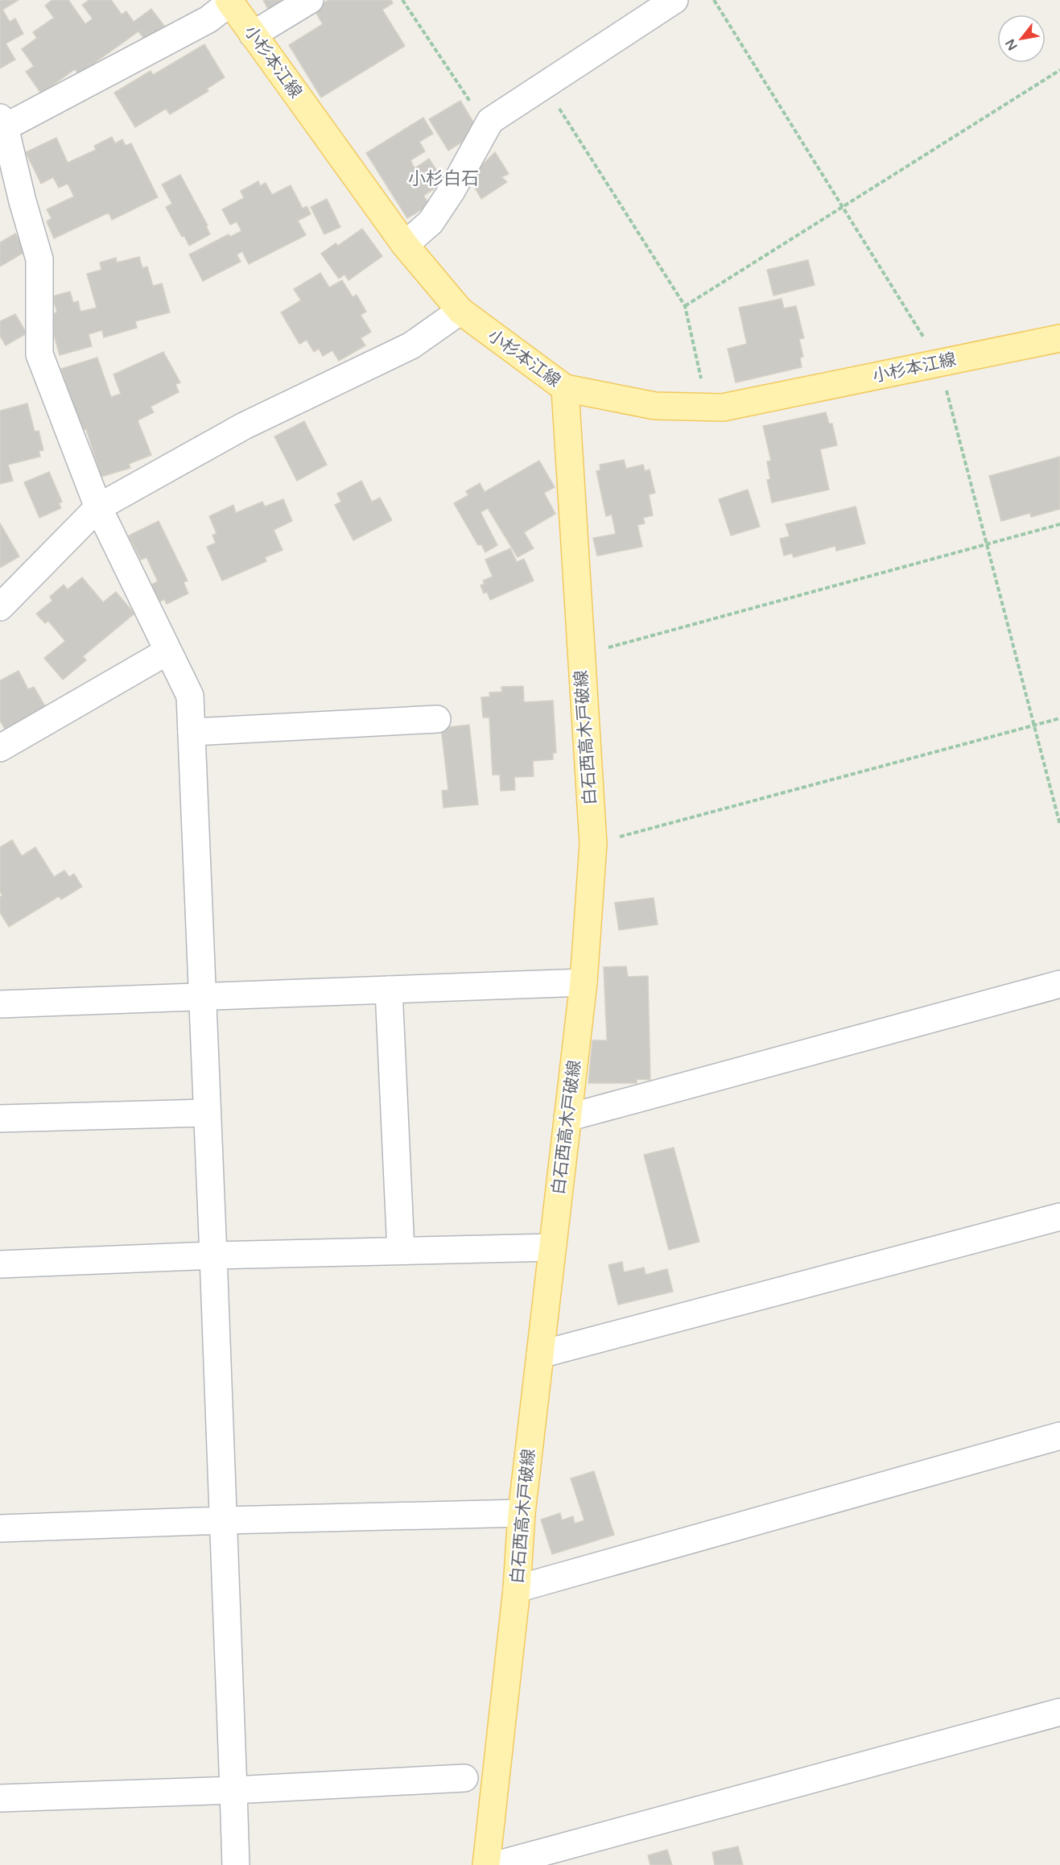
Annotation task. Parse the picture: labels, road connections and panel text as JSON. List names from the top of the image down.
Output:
{
  "streets": {
    "main road": ["小杉本江線", "白石西高木戸破線"]
  },
  "crossings": [
    ["小杉本江線", "白石西高木戸破線"]
  ],
  "districts": ["小杉白石"],
  "north": "bottom left"
}
